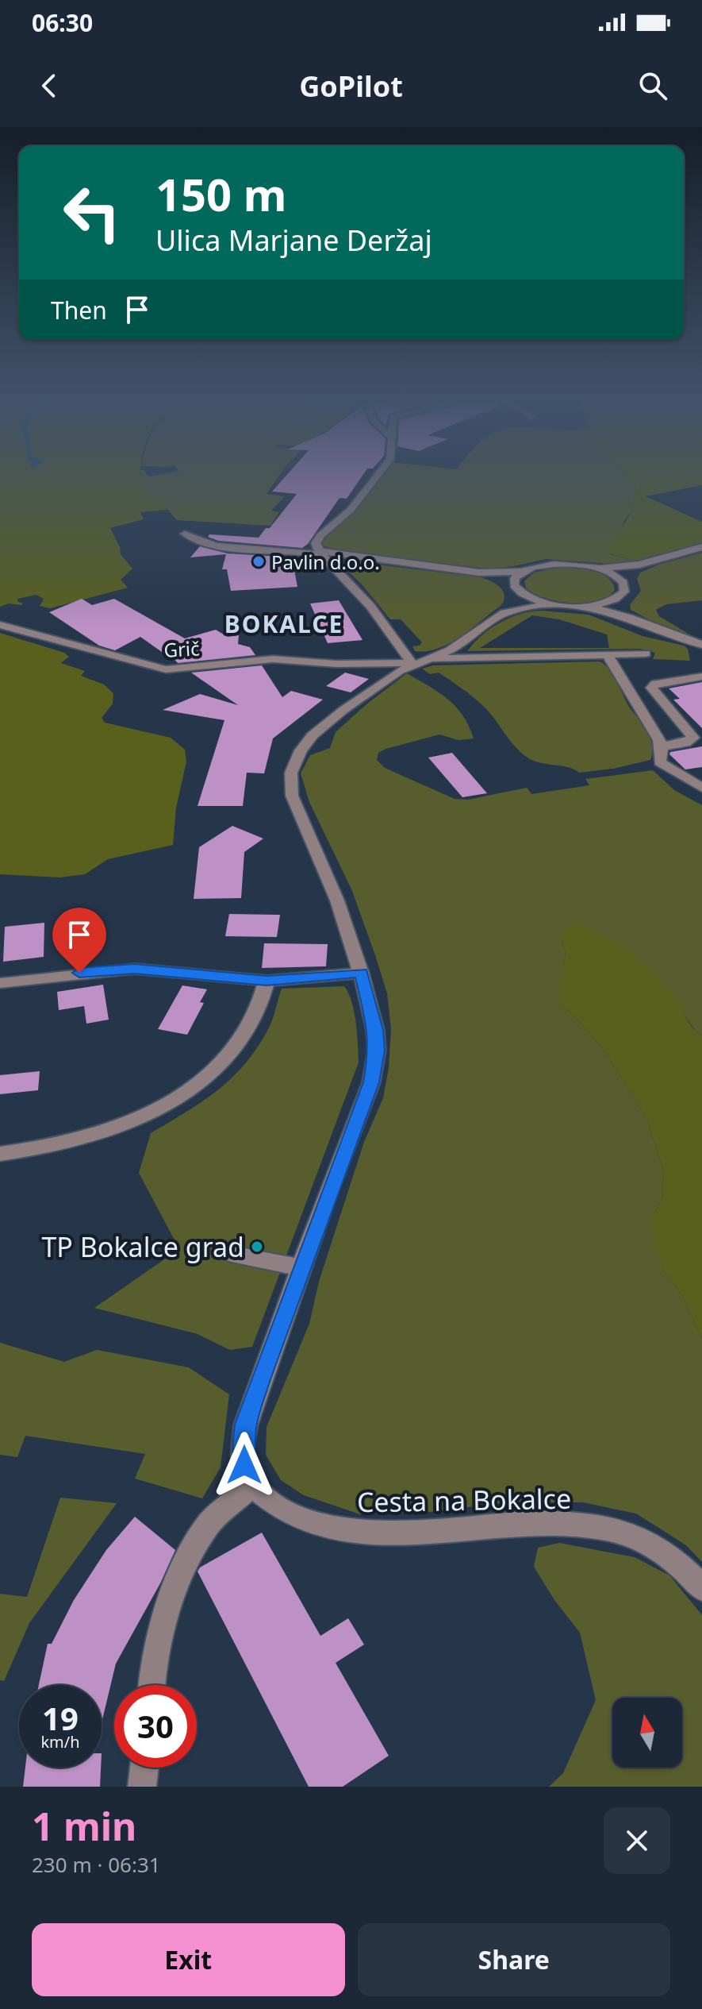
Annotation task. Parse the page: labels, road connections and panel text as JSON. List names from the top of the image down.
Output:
{
  "streets": {
    "street": ["Grič", "Cesta na Bokalce"]
  },
  "crossings": [
    ["Grič", "Cesta na Bokalce"]
  ],
  "districts": ["BOKALCE"],
  "places": ["Pavlin d.o.o.", "TP Bokalce grad"],
  "north": "top",
  "page": {
    "status": "06:30",
    "header": "GoPilot",
    "turn": ["150 m", "Ulica Marjane Deržaj"],
    "then": "Then",
    "speed": "19 km/h",
    "limit": "30",
    "heading": ["1 min", "230 m · 06:31"],
    "buttons": ["Exit", "Share"]
  }
}
